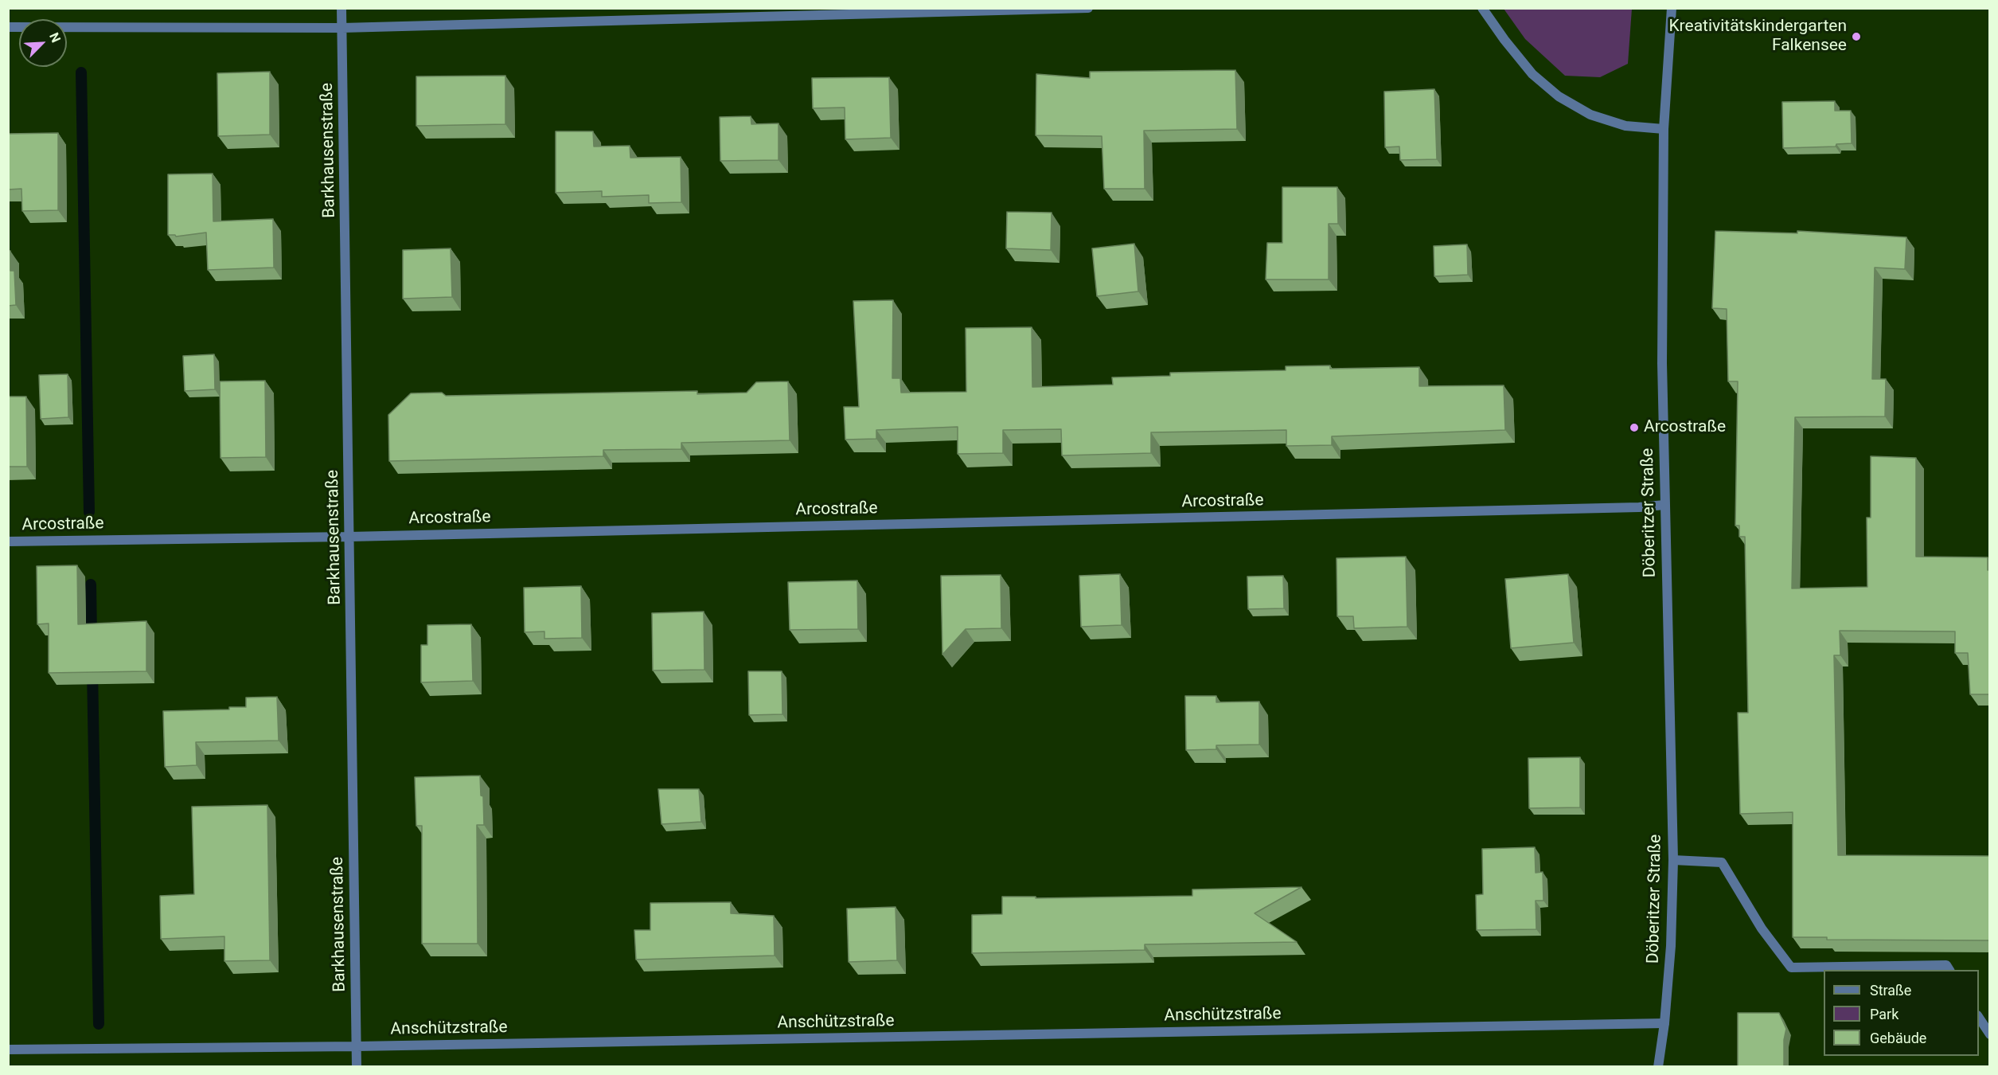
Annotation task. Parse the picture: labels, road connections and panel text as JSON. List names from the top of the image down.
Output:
{
  "streets": {
    "street": [
      "Barkhausenstraße",
      "Arcostraße",
      "Döberitzer Straße",
      "Anschützstraße"
    ]
  },
  "crossings": [
    ["Barkhausenstraße", "Arcostraße"],
    ["Barkhausenstraße", "Anschützstraße"],
    ["Arcostraße", "Döberitzer Straße"],
    ["Döberitzer Straße", "Anschützstraße"]
  ],
  "places": ["Kreativitätskindergarten Falkensee", "Arcostraße"],
  "legend": ["Straße", "Park", "Gebäude"],
  "north": "top right"
}
